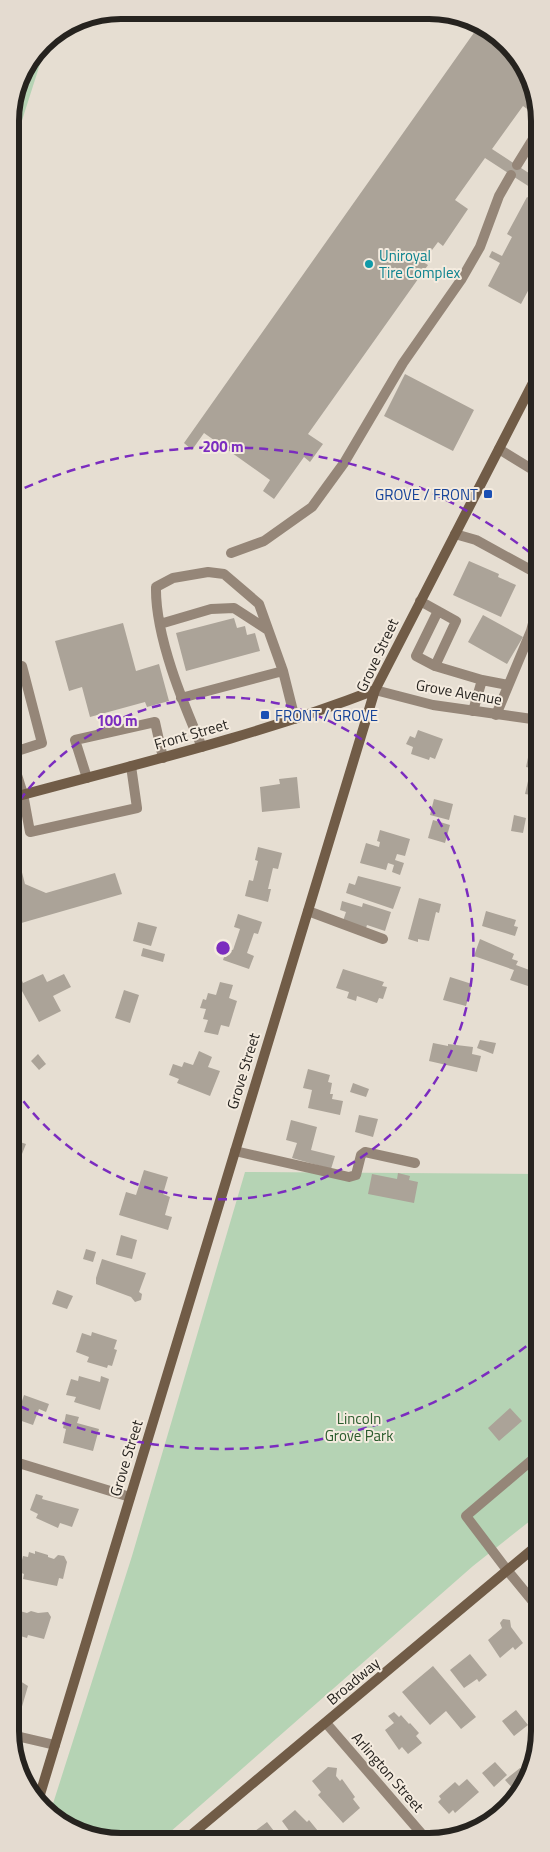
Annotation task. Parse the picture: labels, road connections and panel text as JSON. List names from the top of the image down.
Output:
{
  "streets": {
    "main road": ["Grove Street", "Front Street", "Broadway"],
    "street": ["Grove Avenue", "Arlington Street"]
  },
  "crossings": [
    ["Grove Street", "Grove Avenue"],
    ["Grove Street", "Front Street"],
    ["Grove Avenue", "Front Street"],
    ["Broadway", "Arlington Street"]
  ],
  "parks": ["Lincoln Grove Park"],
  "places": {
    "other": ["Uniroyal Tire Complex"],
    "transit": ["GROVE / FRONT", "FRONT / GROVE"]
  },
  "rings": ["200 m", "100 m"]
}
